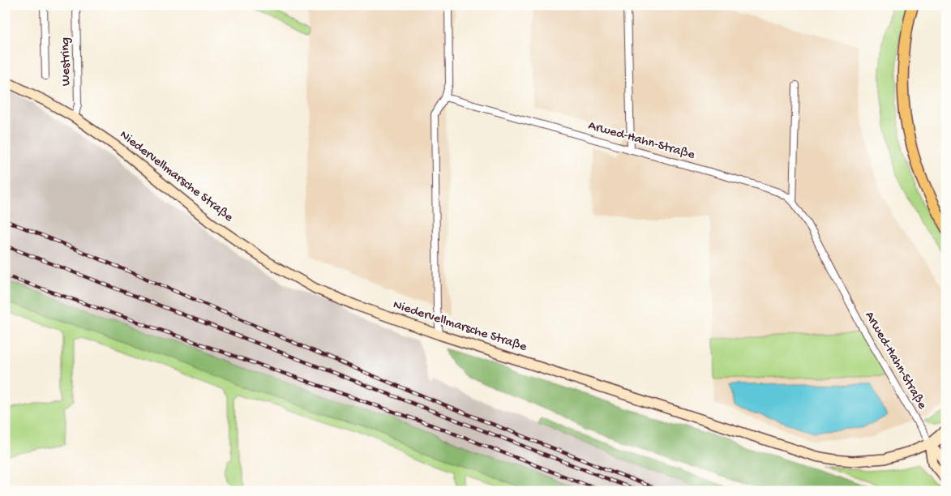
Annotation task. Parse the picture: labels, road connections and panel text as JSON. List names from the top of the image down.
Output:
{
  "streets": {
    "main road": ["Niedervellmarsche Straße"],
    "street": ["Westring", "Arwed-Hahn-Straße"]
  },
  "crossings": [
    ["Westring", "Niedervellmarsche Straße"],
    ["Arwed-Hahn-Straße", "Niedervellmarsche Straße"]
  ]
}
